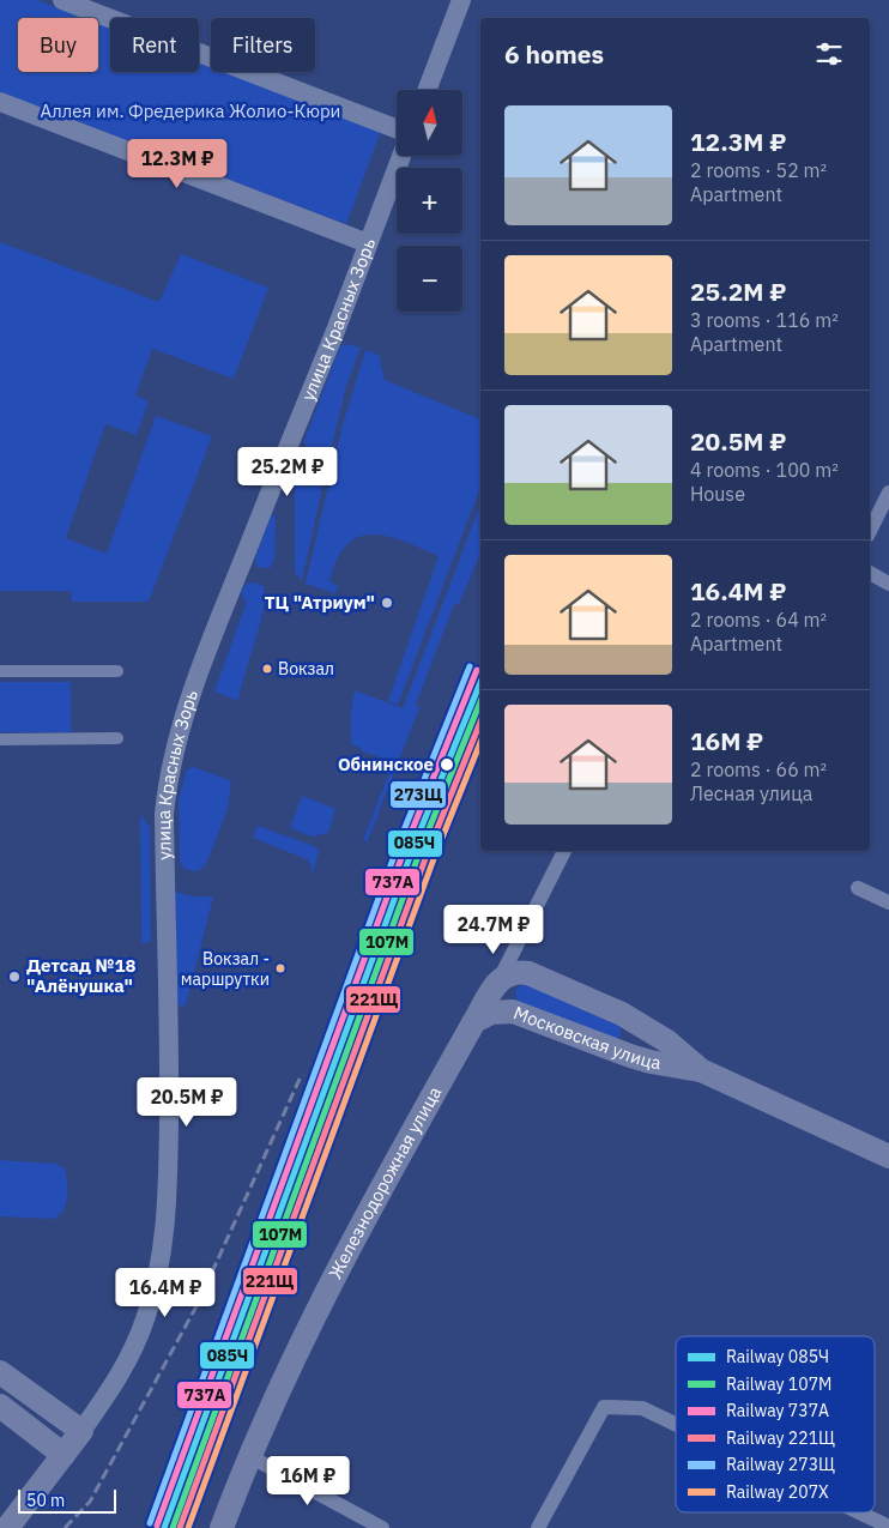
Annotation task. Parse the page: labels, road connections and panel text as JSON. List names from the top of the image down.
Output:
{
  "streets": {
    "main road": ["Московская улица", "Железнодорожная улица"],
    "street": ["улица Красных Зорь"]
  },
  "crossings": [
    ["Московская улица", "Железнодорожная улица"]
  ],
  "parks": ["Аллея им. Фредерика Жолио-Кюри"],
  "places": [
    "ТЦ \"Атриум\"",
    "Вокзал",
    "Обнинское",
    "Вокзал - маршрутки",
    "Детсад №18 \"Алёнушка\""
  ],
  "lines": [
    "rail line 273Щ",
    "rail line 737А",
    "rail line 085Ч",
    "rail line 107М",
    "rail line 221Щ",
    "rail line 207Х"
  ],
  "legend": [
    "Railway 085Ч",
    "Railway 107М",
    "Railway 737А",
    "Railway 221Щ",
    "Railway 273Щ",
    "Railway 207Х"
  ],
  "scale_bar": "50 m",
  "north": "top",
  "page": {
    "chip": ["Buy", "Rent", "Filters"],
    "heading": "6 homes",
    "map_buttons": ["+", "−"],
    "list": [
      {
        "name": "12.3M ₽",
        "note": "2 rooms · 52 m² · Apartment"
      },
      {
        "name": "25.2M ₽",
        "note": "3 rooms · 116 m² · Apartment"
      },
      {
        "name": "20.5M ₽",
        "note": "4 rooms · 100 m² · House"
      },
      {
        "name": "16.4M ₽",
        "note": "2 rooms · 64 m² · Apartment"
      },
      {
        "name": "16M ₽",
        "note": "2 rooms · 66 m² · Лесная улица"
      }
    ],
    "price": [
      "12.3M ₽",
      "25.2M ₽",
      "24.7M ₽",
      "20.5M ₽",
      "16.4M ₽",
      "16M ₽"
    ],
    "scale": "50 m"
  }
}
